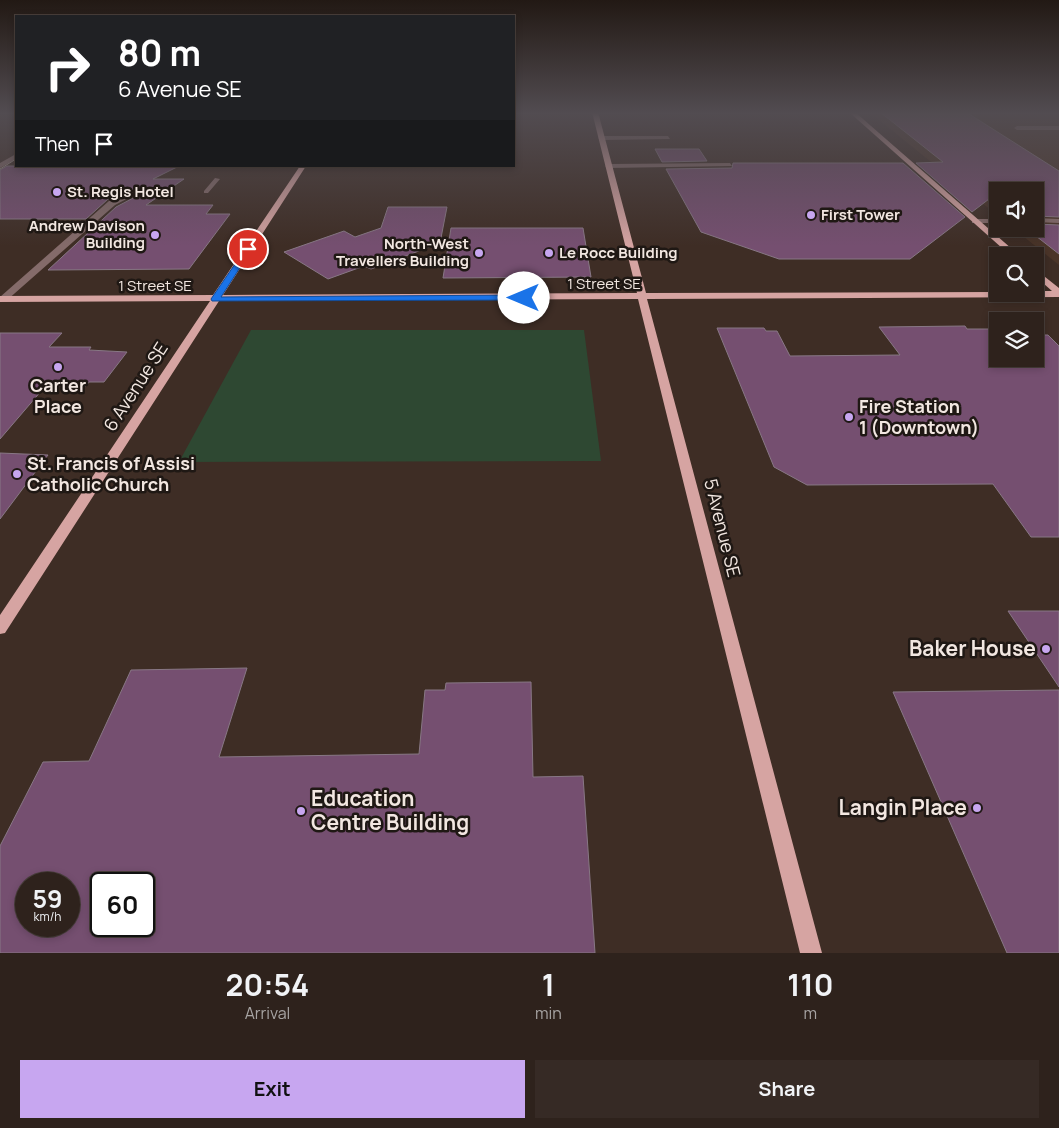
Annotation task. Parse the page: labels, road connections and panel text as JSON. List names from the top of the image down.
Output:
{
  "streets": {
    "main road": ["1 Street SE", "6 Avenue SE", "5 Avenue SE"]
  },
  "crossings": [
    ["1 Street SE", "6 Avenue SE"],
    ["1 Street SE", "5 Avenue SE"]
  ],
  "places": [
    "St. Regis Hotel",
    "First Tower",
    "Andrew Davison Building",
    "North-West Travellers Building",
    "Le Rocc Building",
    "Carter Place",
    "Fire Station 1 (Downtown)",
    "St. Francis of Assisi Catholic Church",
    "Baker House",
    "Langin Place",
    "Education Centre Building"
  ],
  "page": {
    "turn": ["80 m", "6 Avenue SE"],
    "then": "Then",
    "speed": "59 km/h",
    "limit": "60",
    "eta": [
      "20:54",
      "Arrival",
      "1",
      "min",
      "110",
      "m"
    ],
    "buttons": ["Exit", "Share"]
  }
}
